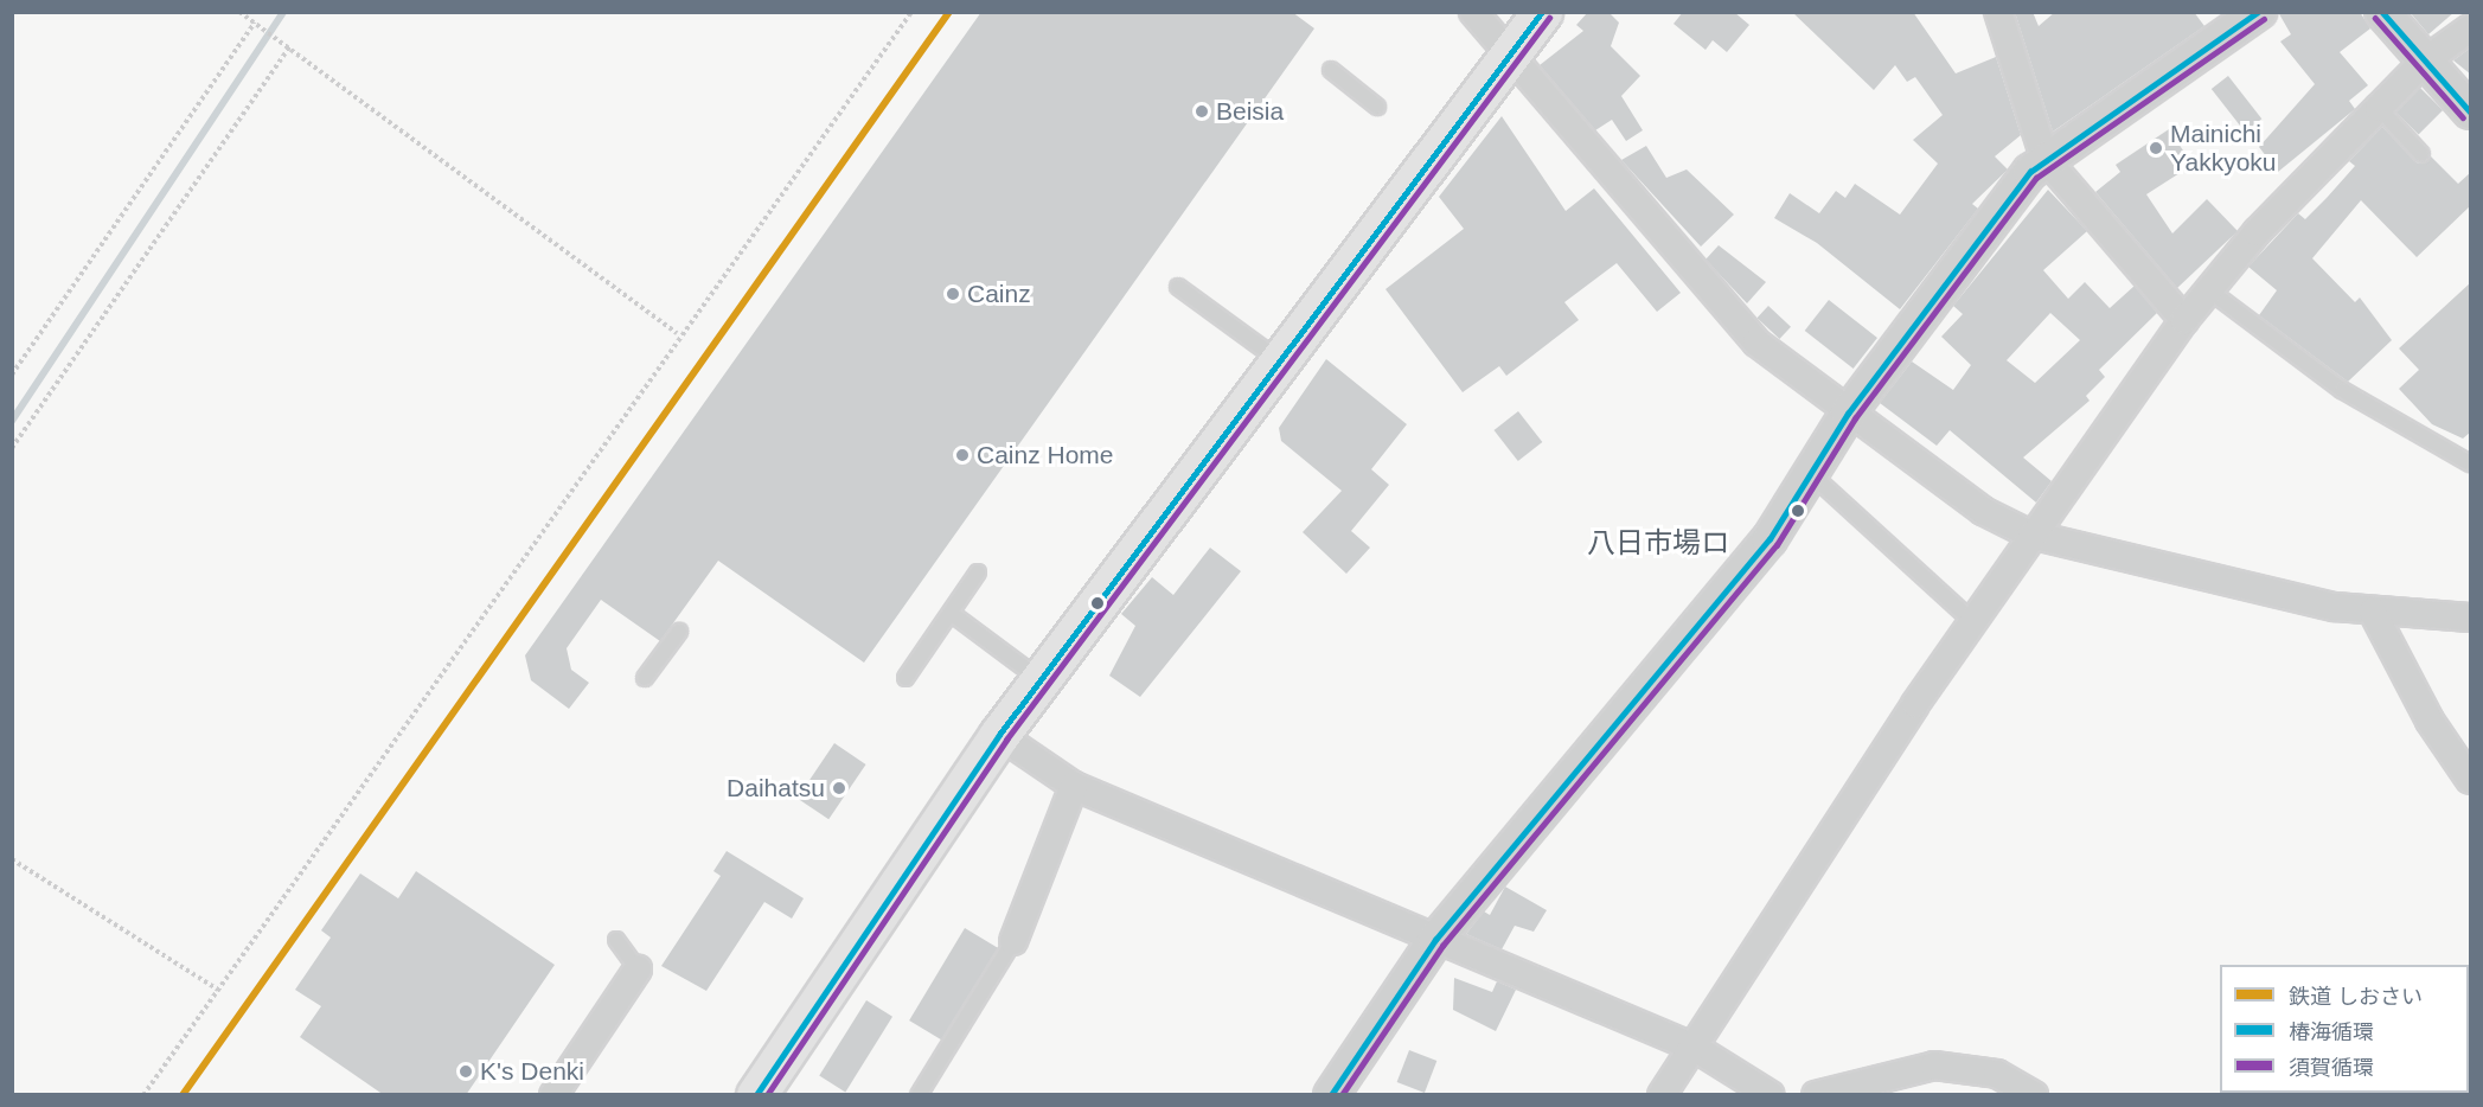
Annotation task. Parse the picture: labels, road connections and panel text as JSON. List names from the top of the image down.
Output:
{
  "districts": ["八日市場ロ"],
  "places": [
    "Beisia",
    "Mainichi Yakkyoku",
    "Cainz",
    "Cainz Home",
    "Daihatsu",
    "K's Denki"
  ],
  "lines": ["rail line しおさい", "transit line 椿海循環", "transit line 須賀循環"],
  "legend": ["鉄道 しおさい", "椿海循環", "須賀循環"]
}
